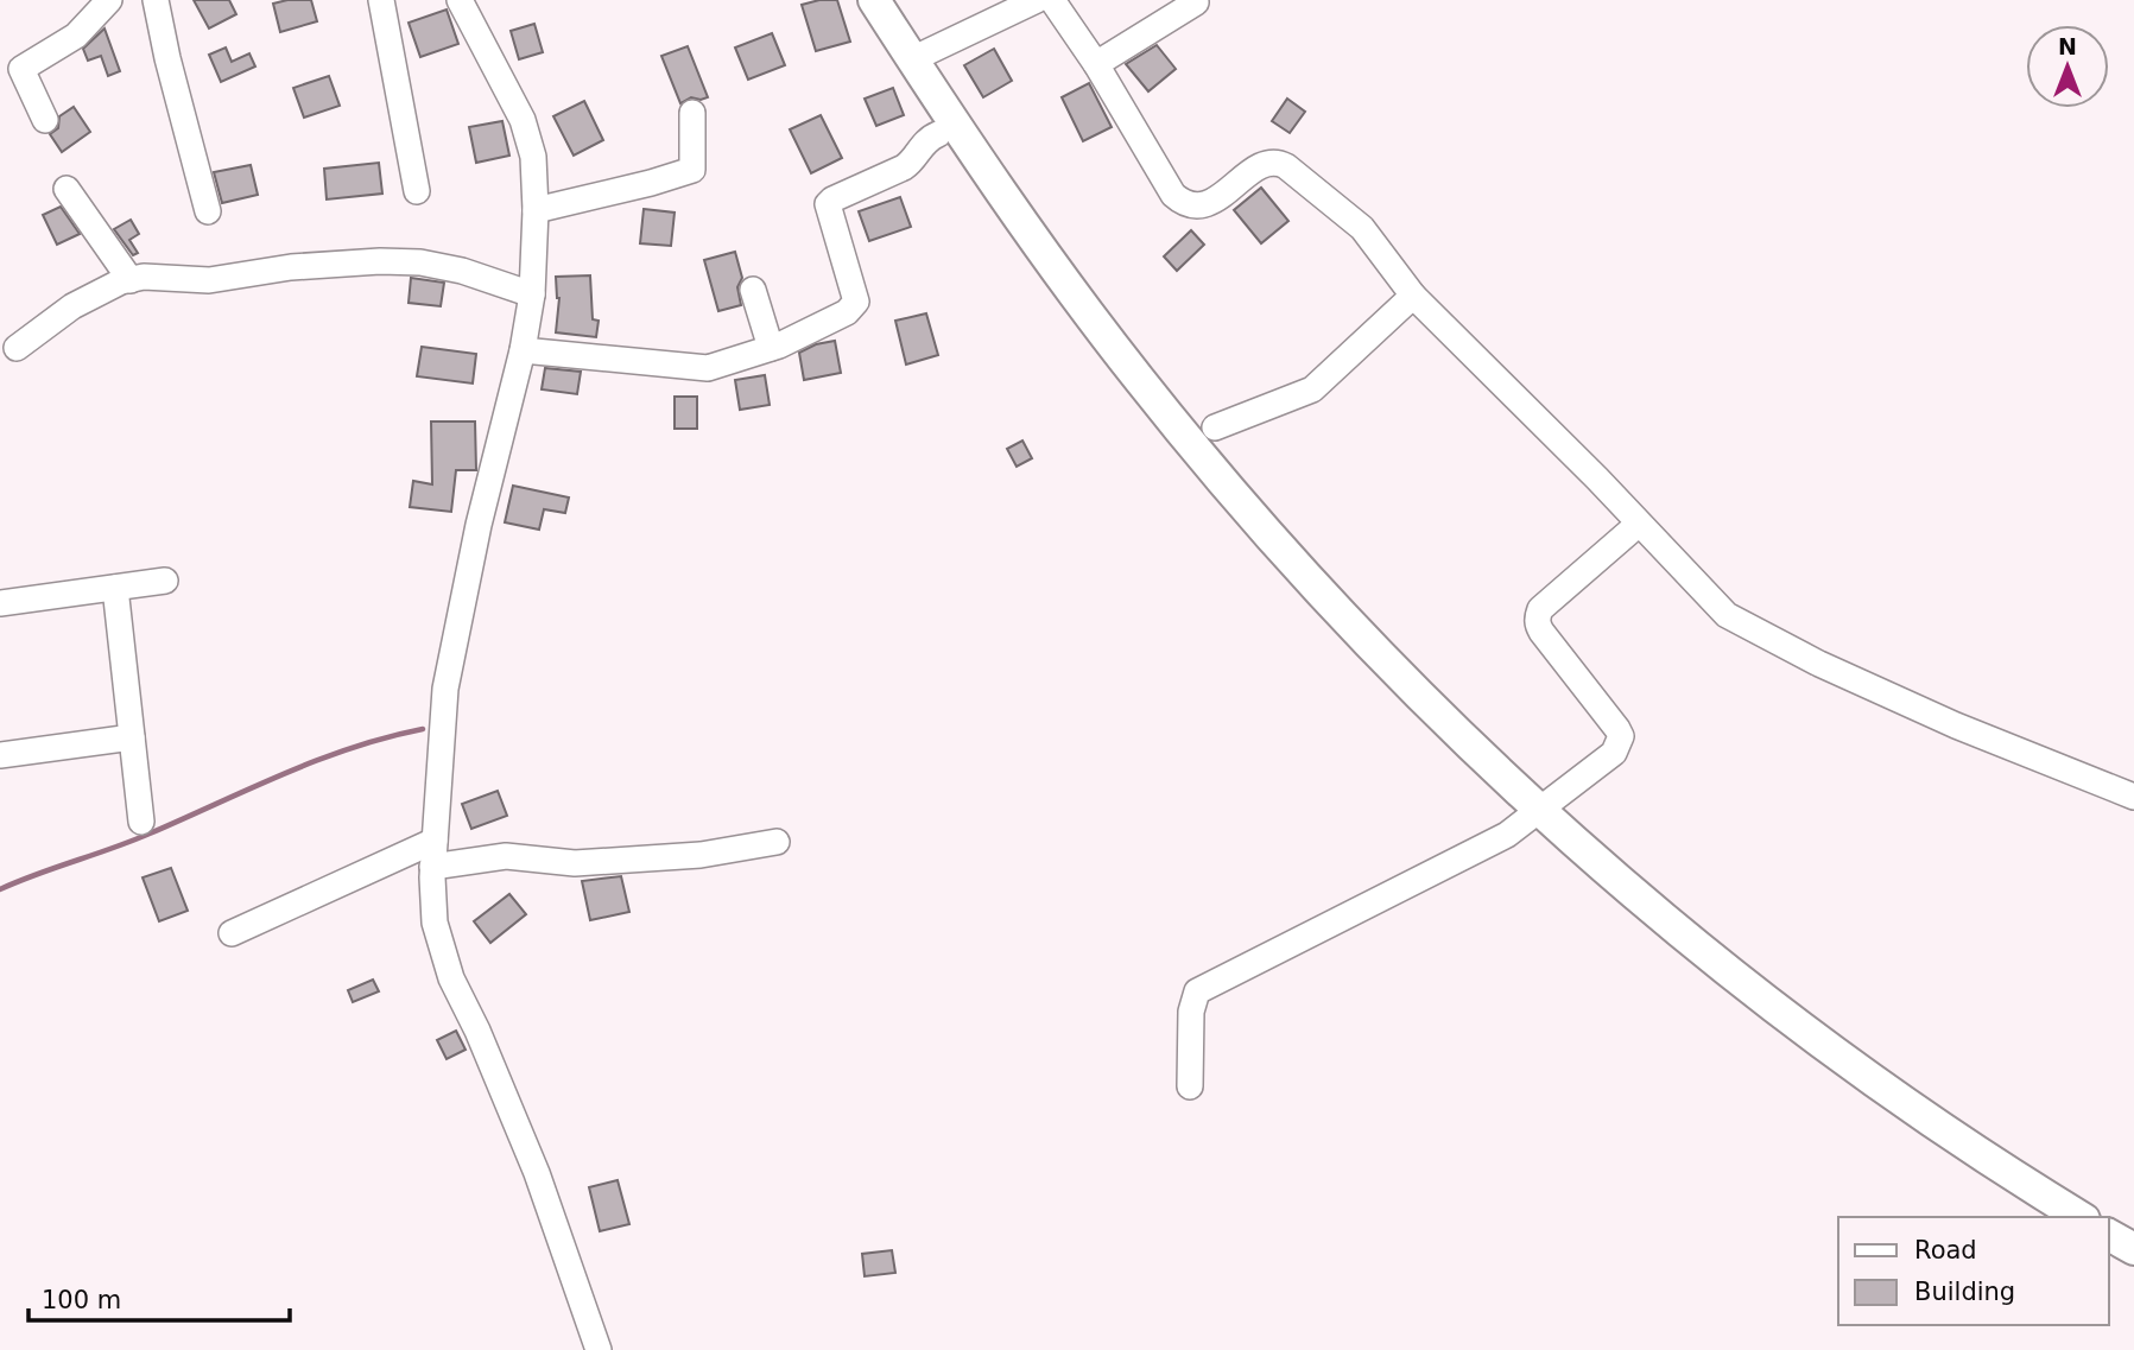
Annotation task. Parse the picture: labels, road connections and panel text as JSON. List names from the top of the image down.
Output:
{
  "legend": ["Road", "Building"],
  "scale_bar": "100 m",
  "north": "top"
}
